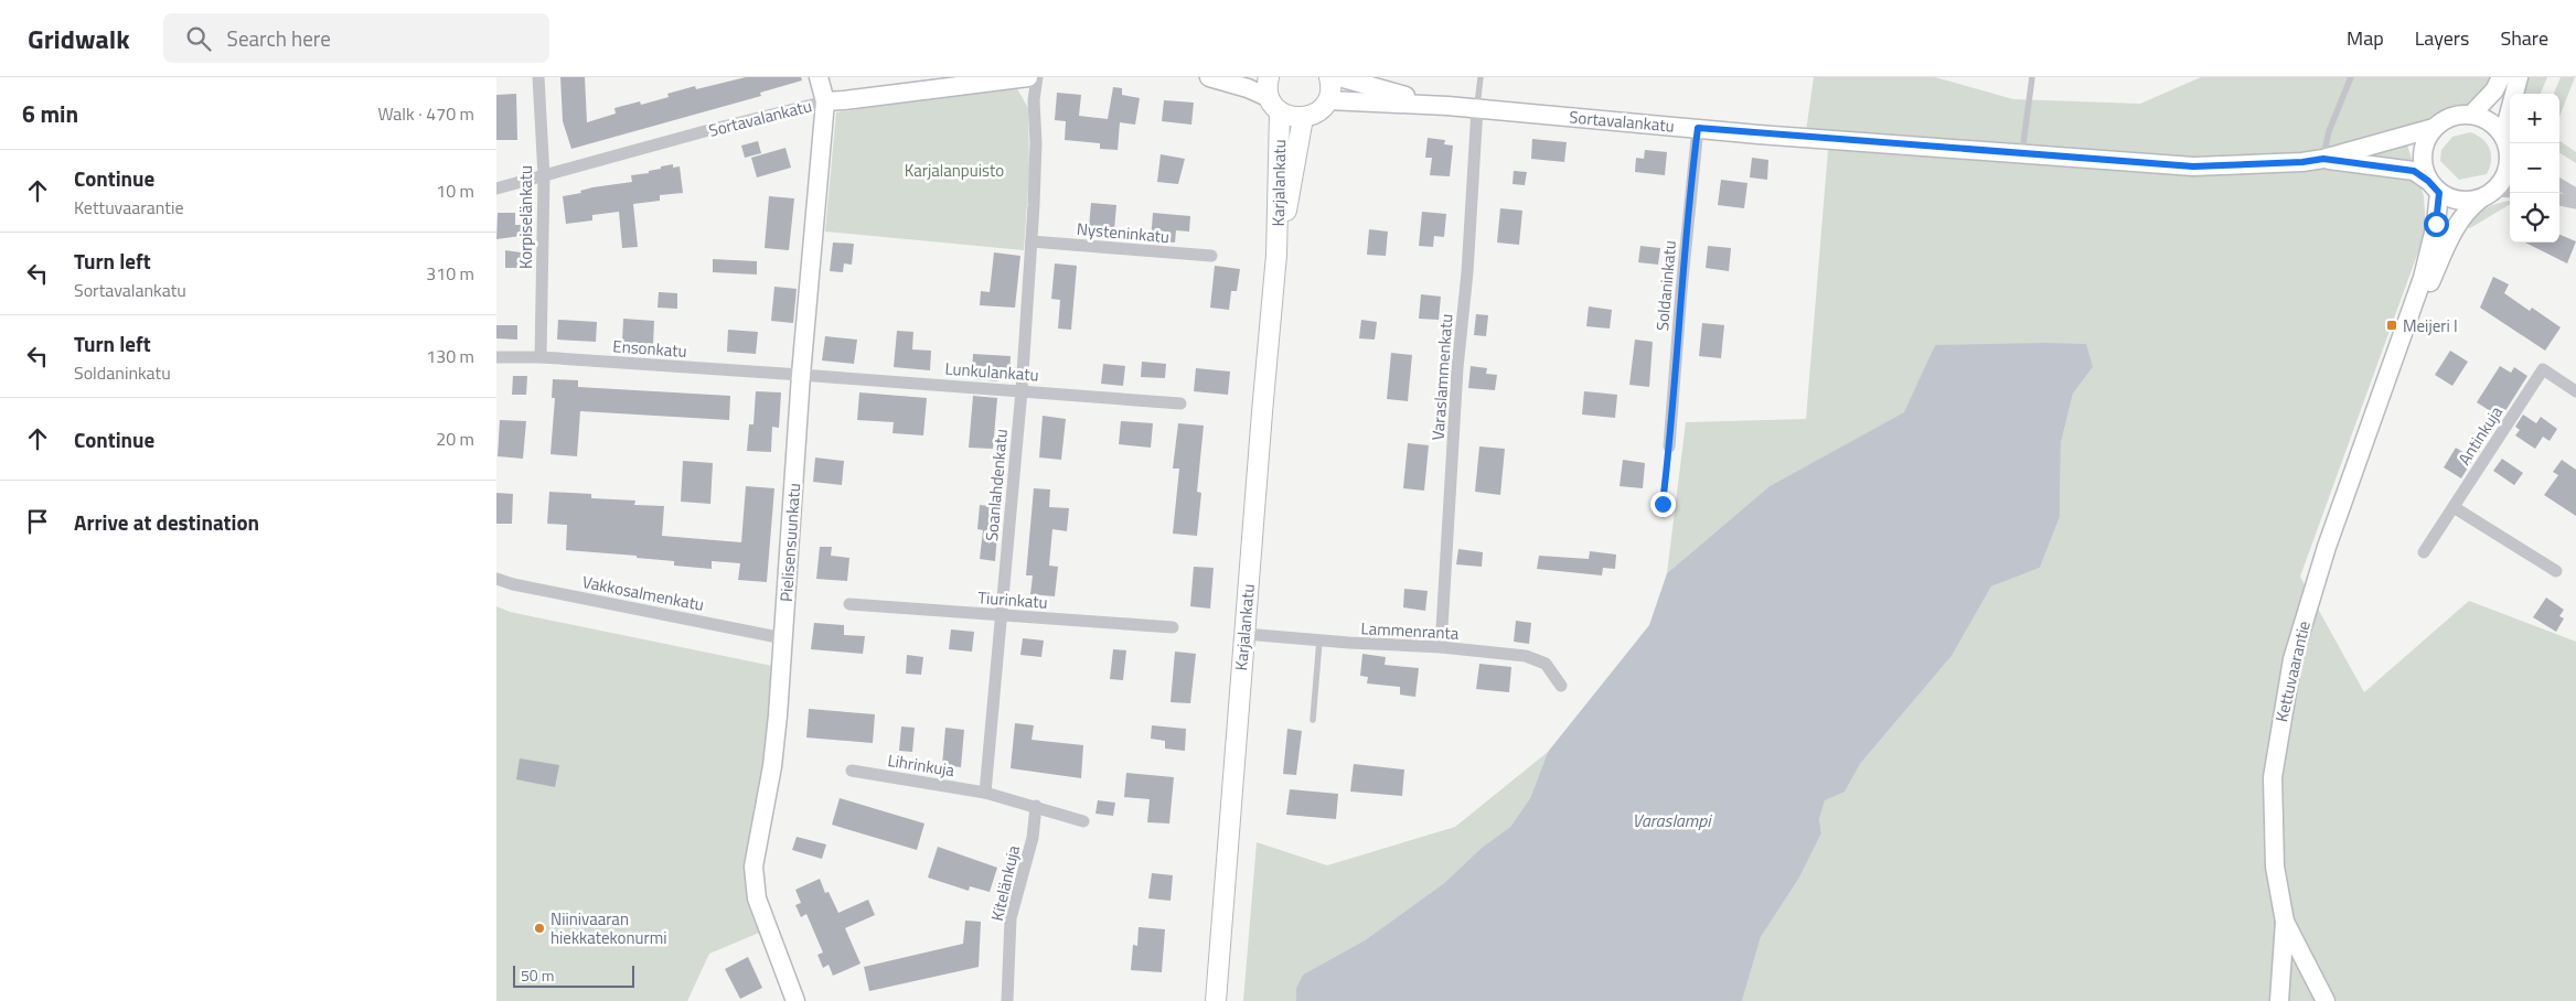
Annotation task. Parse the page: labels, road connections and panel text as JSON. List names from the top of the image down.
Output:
{
  "streets": {
    "main road": ["Karjalankatu"],
    "street": [
      "Sortavalankatu",
      "Korpiselänkatu",
      "Nysteninkatu",
      "Soldaninkatu",
      "Ensonkatu",
      "Lunkulankatu",
      "Varaslammenkatu",
      "Antinkuja",
      "Soanlahdenkatu",
      "Pielisensuunkatu",
      "Vakkosalmenkatu",
      "Tiurinkatu",
      "Lammenranta",
      "Kettuvaarantie",
      "Lihrinkuja",
      "Kitelänkuja"
    ]
  },
  "crossings": [
    ["Sortavalankatu", "Korpiselänkatu"],
    ["Sortavalankatu", "Soldaninkatu"],
    ["Sortavalankatu", "Varaslammenkatu"],
    ["Sortavalankatu", "Pielisensuunkatu"],
    ["Sortavalankatu", "Kettuvaarantie"],
    ["Karjalankatu", "Lammenranta"],
    ["Korpiselänkatu", "Ensonkatu"],
    ["Nysteninkatu", "Soanlahdenkatu"],
    ["Ensonkatu", "Lunkulankatu"],
    ["Ensonkatu", "Pielisensuunkatu"],
    ["Lunkulankatu", "Soanlahdenkatu"],
    ["Lunkulankatu", "Pielisensuunkatu"],
    ["Varaslammenkatu", "Lammenranta"],
    ["Soanlahdenkatu", "Tiurinkatu"],
    ["Soanlahdenkatu", "Lihrinkuja"],
    ["Pielisensuunkatu", "Vakkosalmenkatu"]
  ],
  "water": ["Varaslampi"],
  "parks": ["Karjalanpuisto"],
  "places": {
    "transit": ["Meijeri I"],
    "other": ["Niinivaaran hiekkatekonurmi"]
  },
  "scale_bar": "50 m",
  "page": {
    "header": "Gridwalk",
    "search": "Search here",
    "nav": ["Map", "Layers", "Share"],
    "heading": ["6 min", "Walk · 470 m"],
    "map_buttons": ["+", "−"],
    "list": [
      ["Continue", "Kettuvaarantie", "10 m"],
      ["Turn left", "Sortavalankatu", "310 m"],
      ["Turn left", "Soldaninkatu", "130 m"],
      ["Continue", "20 m"],
      "Arrive at destination"
    ],
    "scale": "50 m"
  }
}
